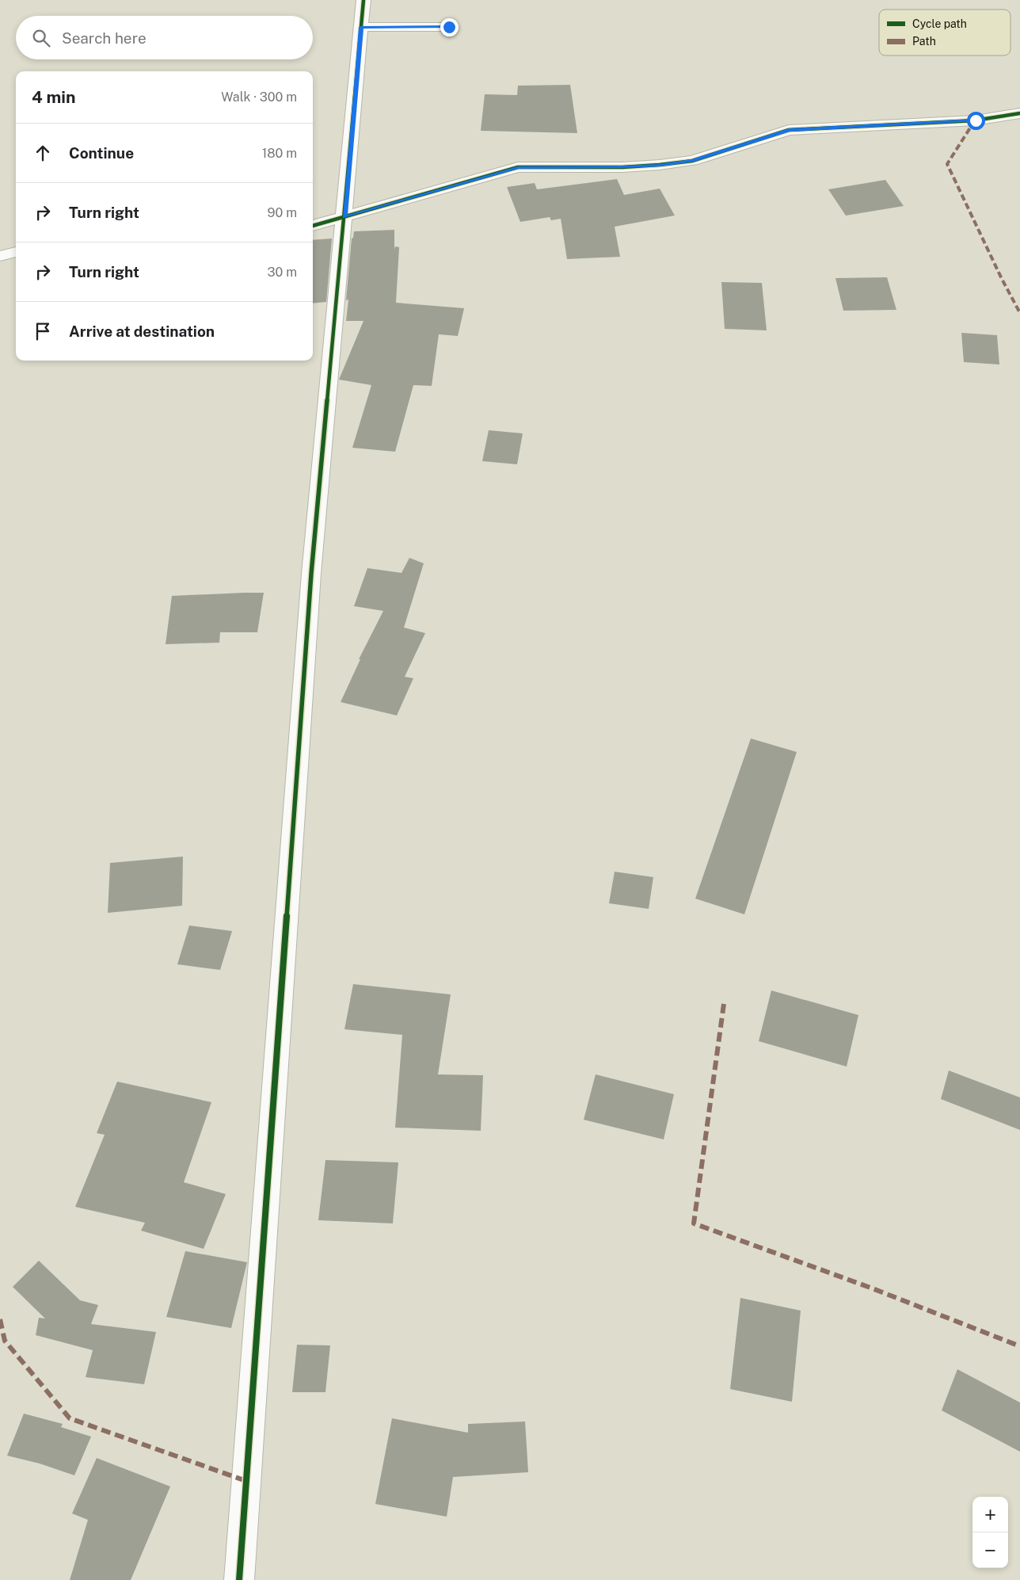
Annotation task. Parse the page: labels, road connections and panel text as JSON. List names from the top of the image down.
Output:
{
  "legend": ["Cycle path", "Path"],
  "page": {
    "search": "Search here",
    "heading": ["4 min", "Walk · 300 m"],
    "list": [
      ["Continue", "180 m"],
      ["Turn right", "90 m"],
      ["Turn right", "30 m"],
      "Arrive at destination"
    ],
    "map_buttons": ["+", "−"]
  }
}
